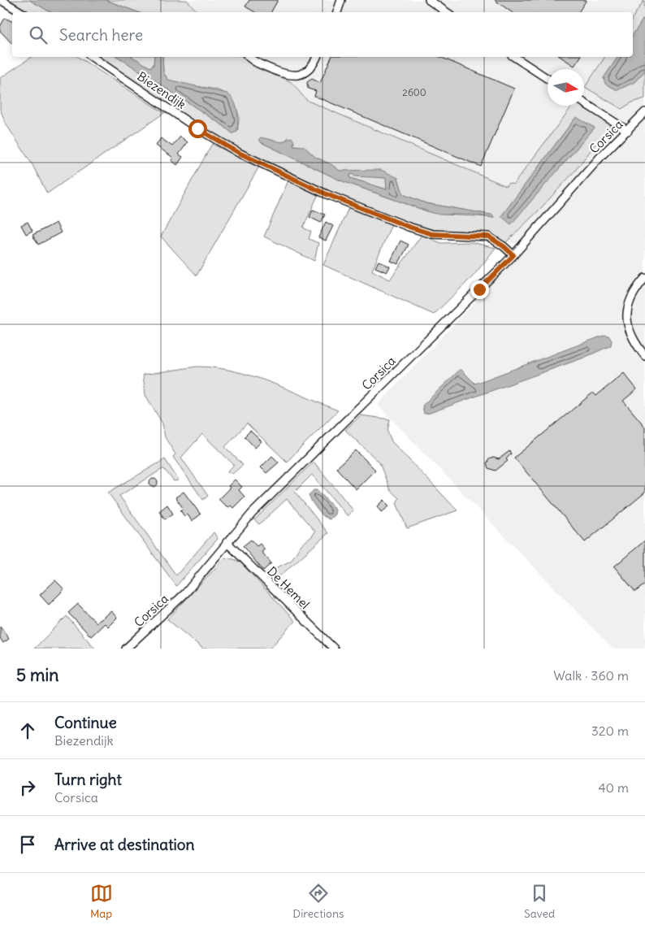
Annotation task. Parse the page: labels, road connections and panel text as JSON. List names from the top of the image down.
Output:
{
  "streets": {
    "street": ["Biezendijk", "Corsica", "De Hemel"]
  },
  "crossings": [
    ["Biezendijk", "Corsica"],
    ["Corsica", "De Hemel"]
  ],
  "house_numbers": ["2600"],
  "north": "right",
  "page": {
    "search": "Search here",
    "heading": ["5 min", "Walk · 360 m"],
    "list": [
      ["Continue", "Biezendijk", "320 m"],
      ["Turn right", "Corsica", "40 m"],
      "Arrive at destination"
    ],
    "nav": ["Map", "Directions", "Saved"]
  }
}
